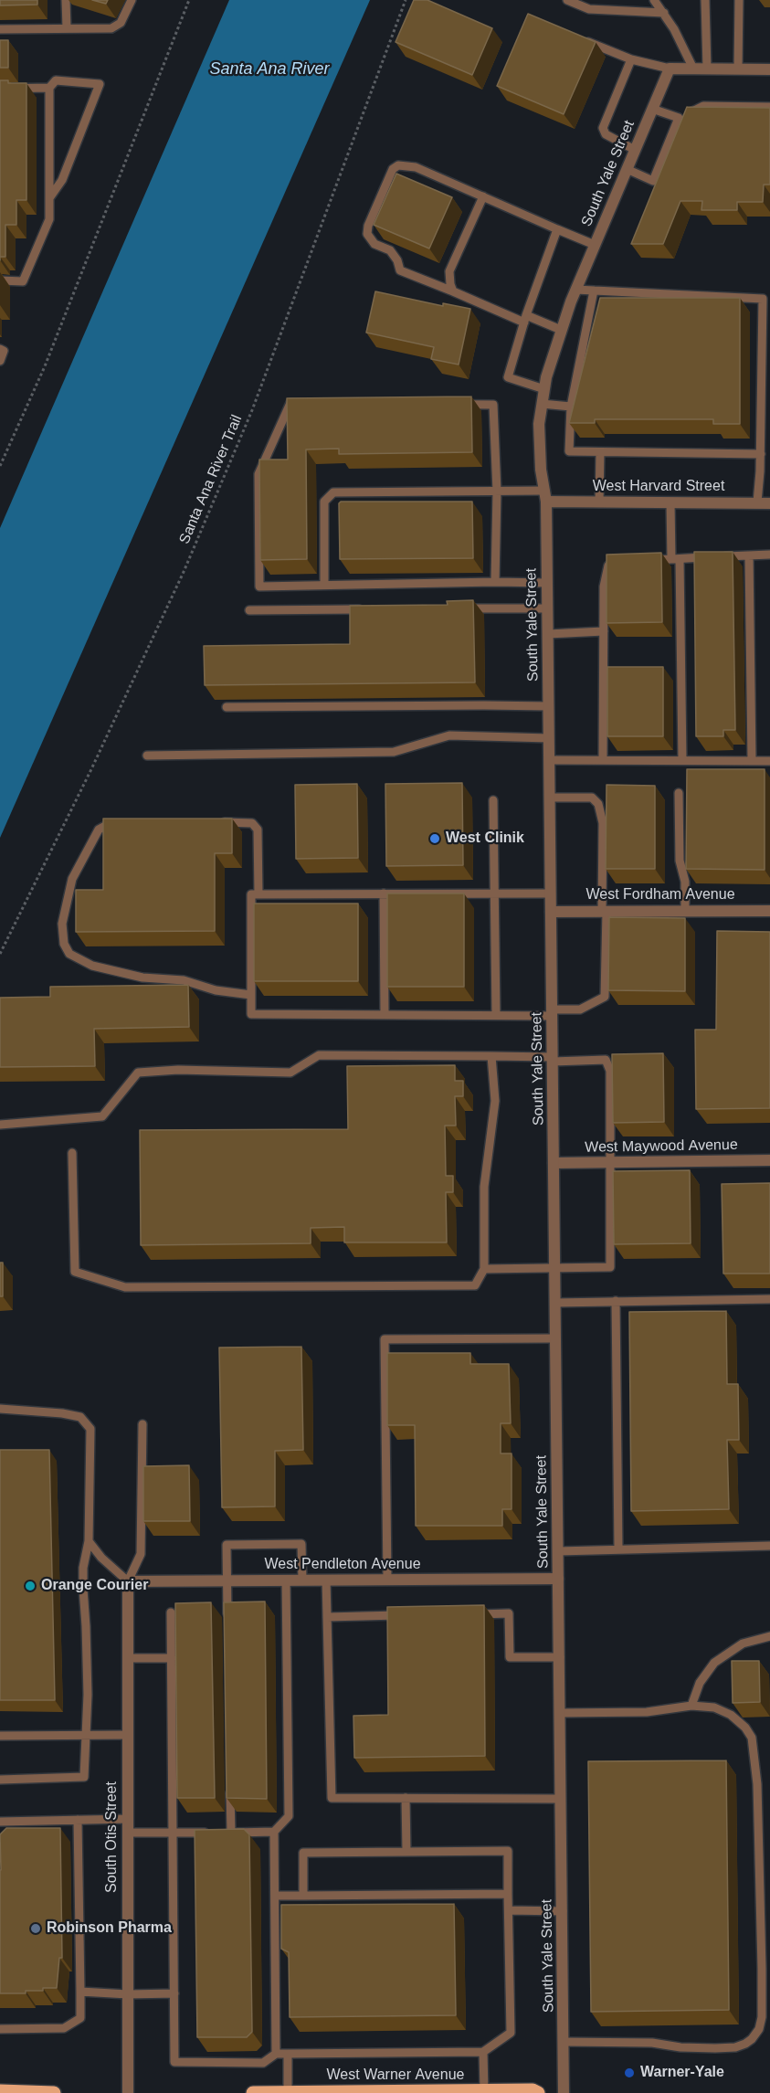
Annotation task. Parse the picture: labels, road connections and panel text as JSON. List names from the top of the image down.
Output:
{
  "streets": {
    "main road": ["West Warner Avenue"],
    "street": [
      "South Yale Street",
      "West Harvard Street",
      "West Fordham Avenue",
      "West Maywood Avenue",
      "West Pendleton Avenue",
      "South Otis Street"
    ],
    "path": ["Santa Ana River Trail"]
  },
  "crossings": [
    ["South Yale Street", "West Harvard Street"],
    ["South Yale Street", "West Fordham Avenue"],
    ["South Yale Street", "West Maywood Avenue"],
    ["South Yale Street", "West Pendleton Avenue"],
    ["West Pendleton Avenue", "South Otis Street"]
  ],
  "water": ["Santa Ana River"],
  "places": [
    "West Clinik",
    "Orange Courier",
    "Robinson Pharma",
    "Warner-Yale"
  ]
}
